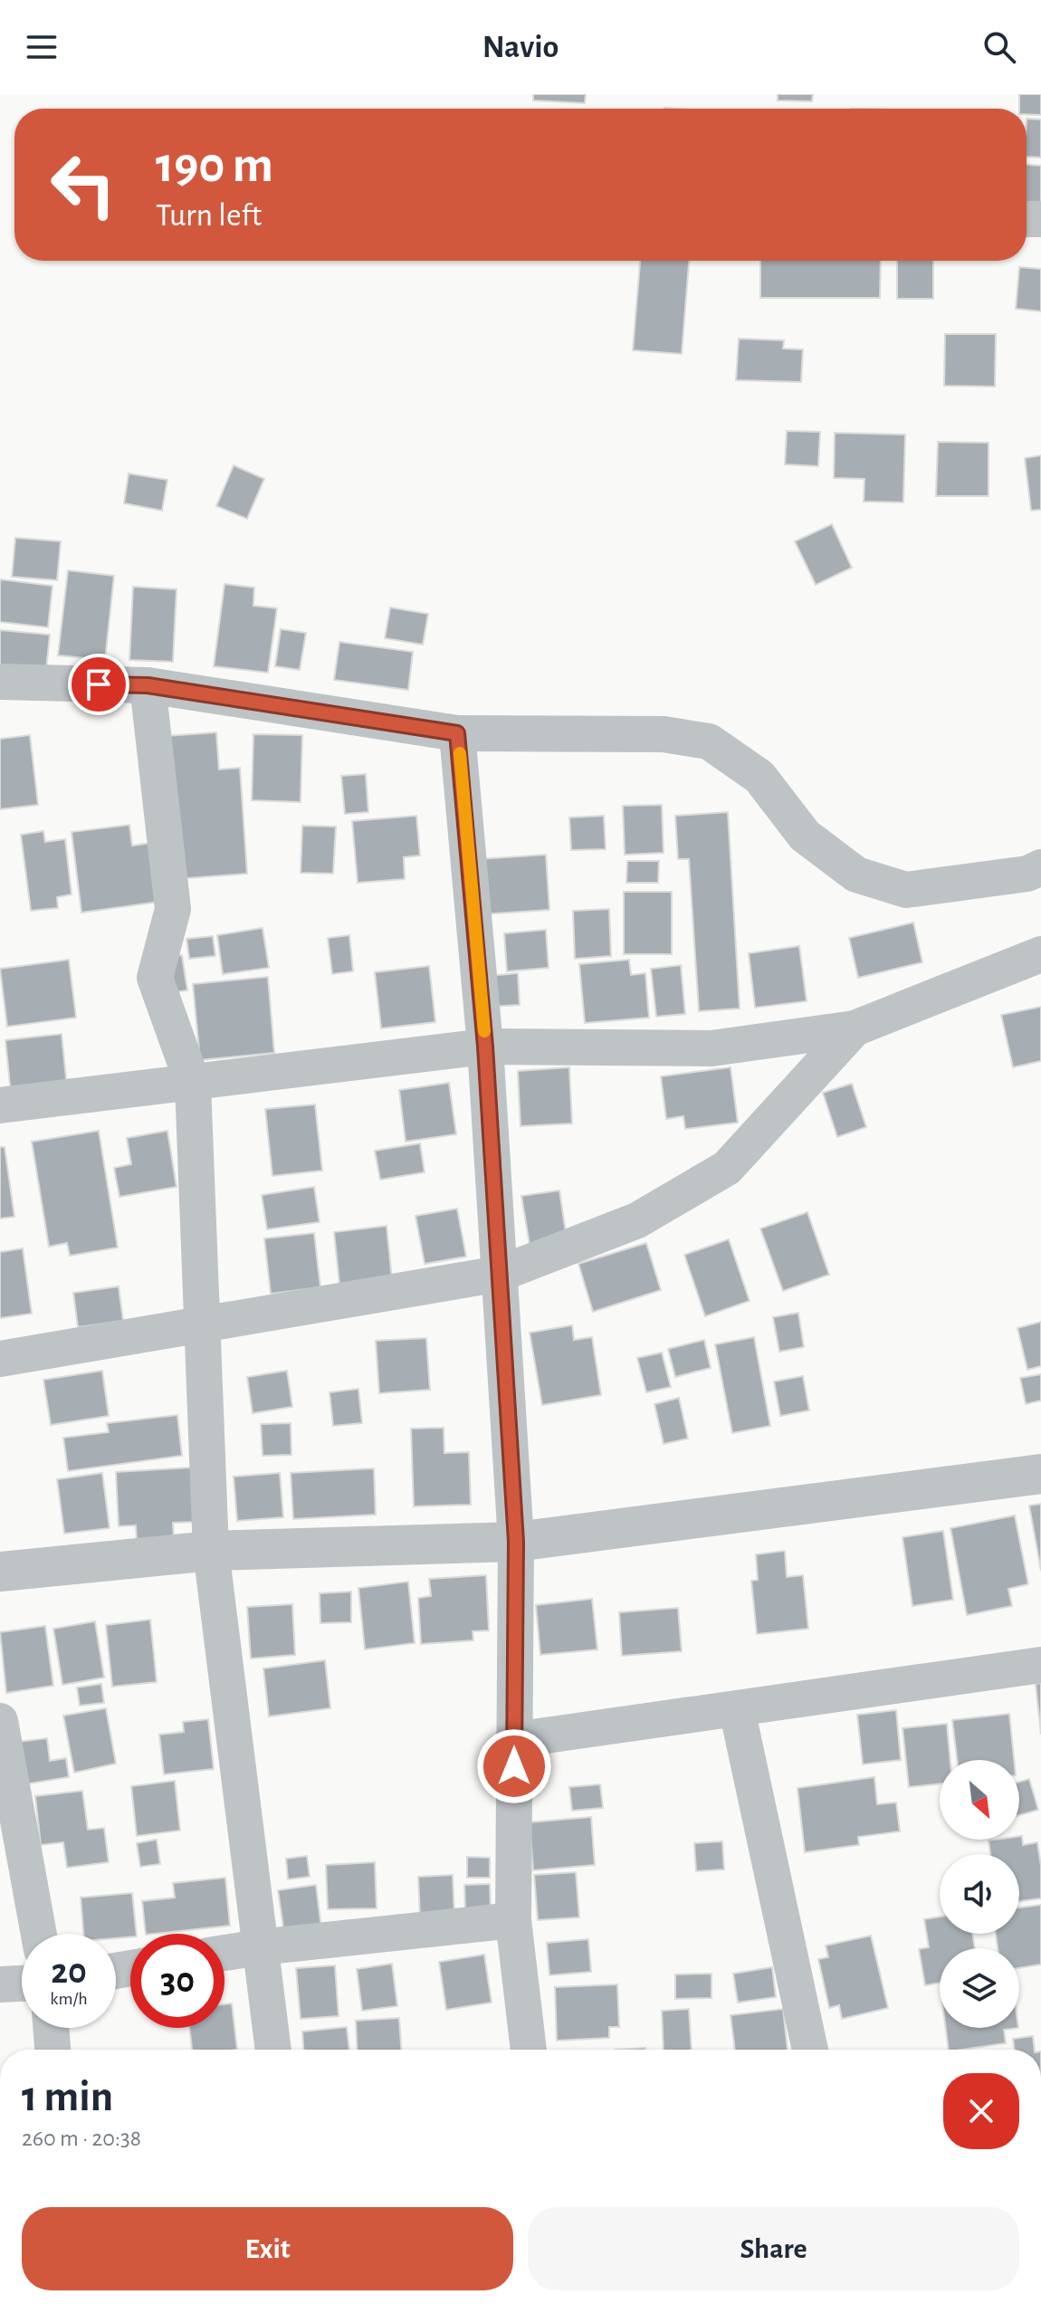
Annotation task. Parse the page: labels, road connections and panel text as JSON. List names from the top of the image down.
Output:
{
  "north": "bottom right",
  "page": {
    "header": "Navio",
    "turn": ["190 m", "Turn left"],
    "speed": "20 km/h",
    "limit": "30",
    "heading": ["1 min", "260 m · 20:38"],
    "buttons": ["Exit", "Share"]
  }
}
